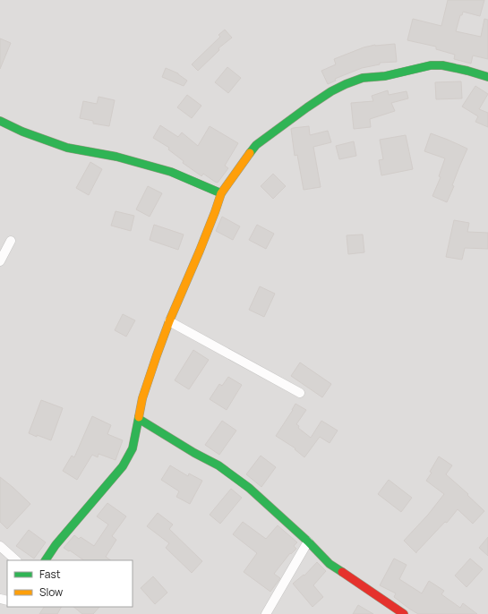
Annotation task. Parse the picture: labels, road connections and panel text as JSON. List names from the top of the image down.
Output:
{
  "legend": ["Fast", "Slow"]
}
